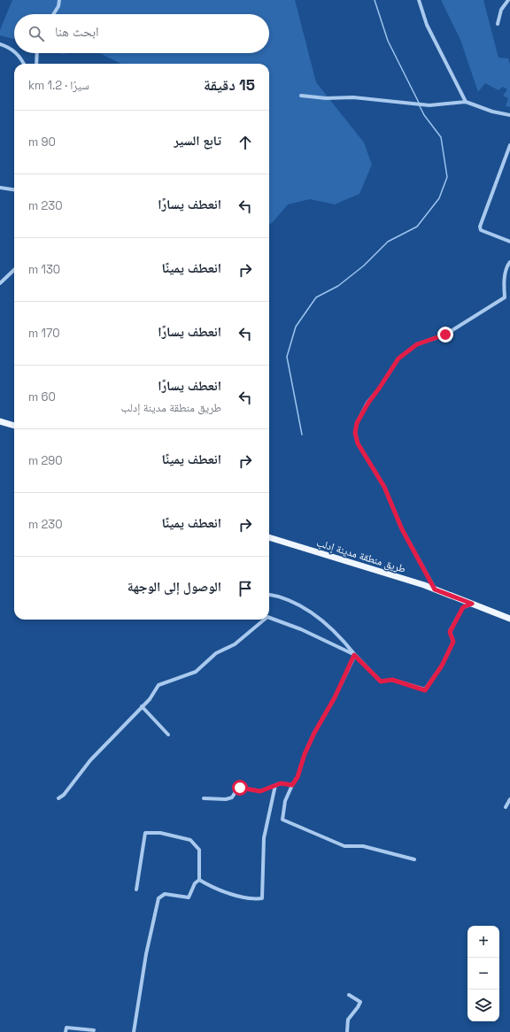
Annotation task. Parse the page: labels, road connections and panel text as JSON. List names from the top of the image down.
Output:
{
  "streets": {
    "main road": ["طريق منطقة مدينة إدلب"]
  },
  "page": {
    "search": "ابحث هنا",
    "heading": ["15 دقيقة", "سيرًا · 1.2 km"],
    "list": [
      ["تابع السير", "90 m"],
      ["انعطف يسارًا", "230 m"],
      ["انعطف يمينًا", "130 m"],
      ["انعطف يسارًا", "170 m"],
      ["انعطف يسارًا", "طريق منطقة مدينة إدلب", "60 m"],
      ["انعطف يمينًا", "290 m"],
      ["انعطف يمينًا", "230 m"],
      "الوصول إلى الوجهة"
    ],
    "map_buttons": ["+", "−"]
  }
}
